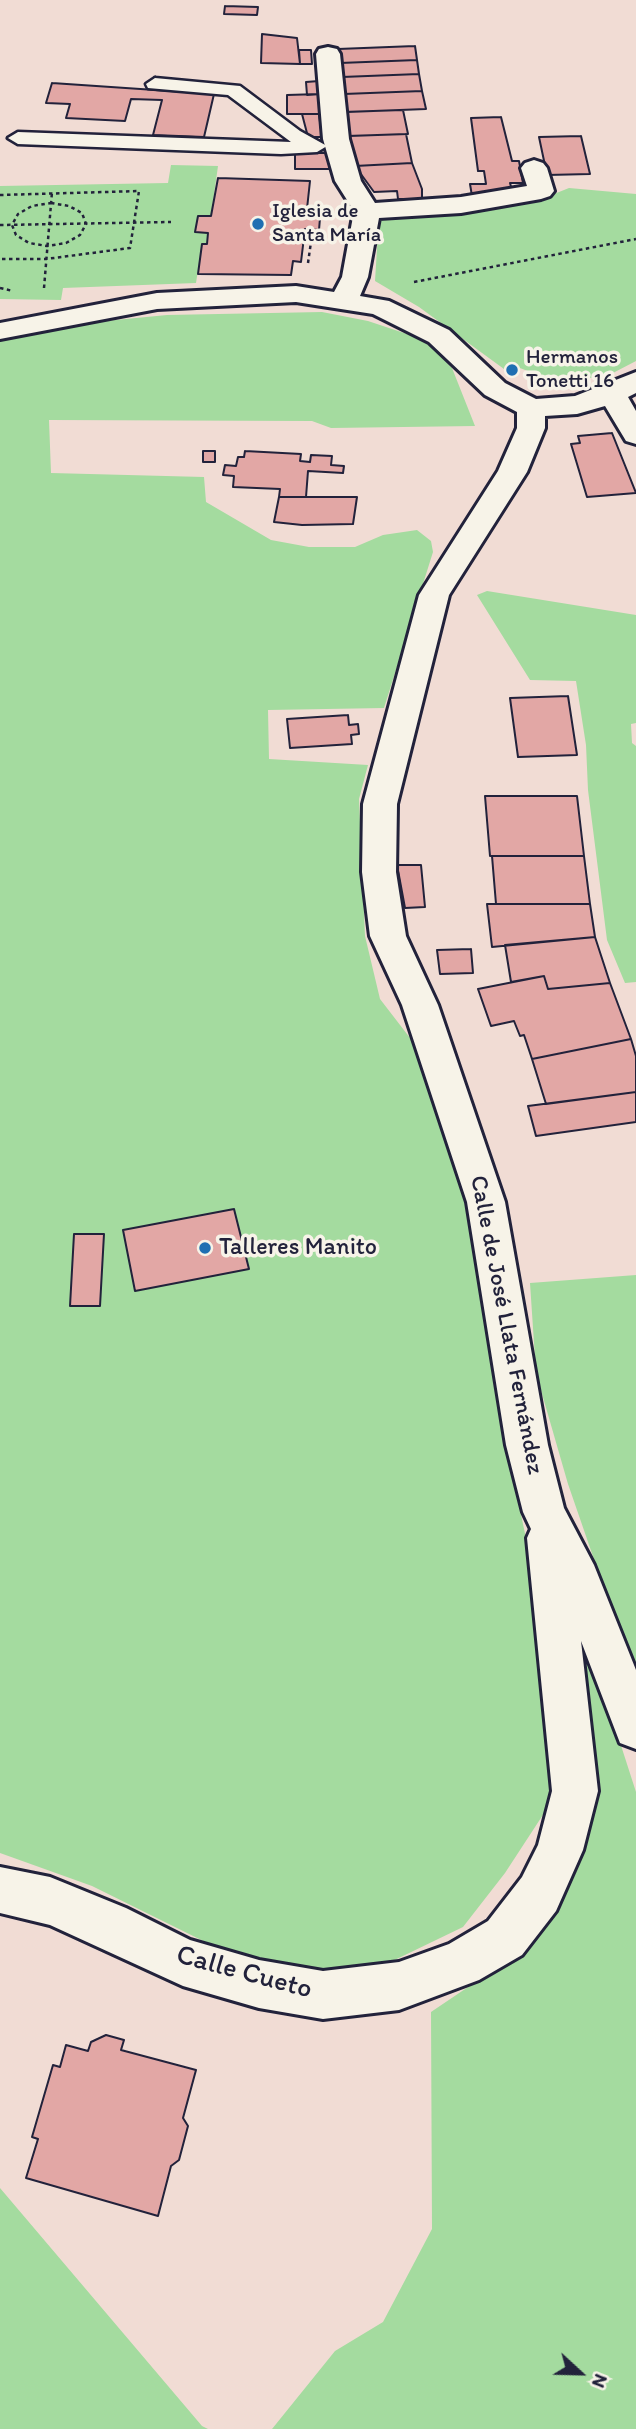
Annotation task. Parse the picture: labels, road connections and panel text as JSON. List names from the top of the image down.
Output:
{
  "streets": {
    "street": ["Calle de José Llata Fernández", "Calle Cueto"]
  },
  "crossings": [
    ["Calle de José Llata Fernández", "Calle Cueto"]
  ],
  "places": ["Iglesia de Santa María", "Hermanos Tonetti 16", "Talleres Manito"],
  "north": "right"
}
